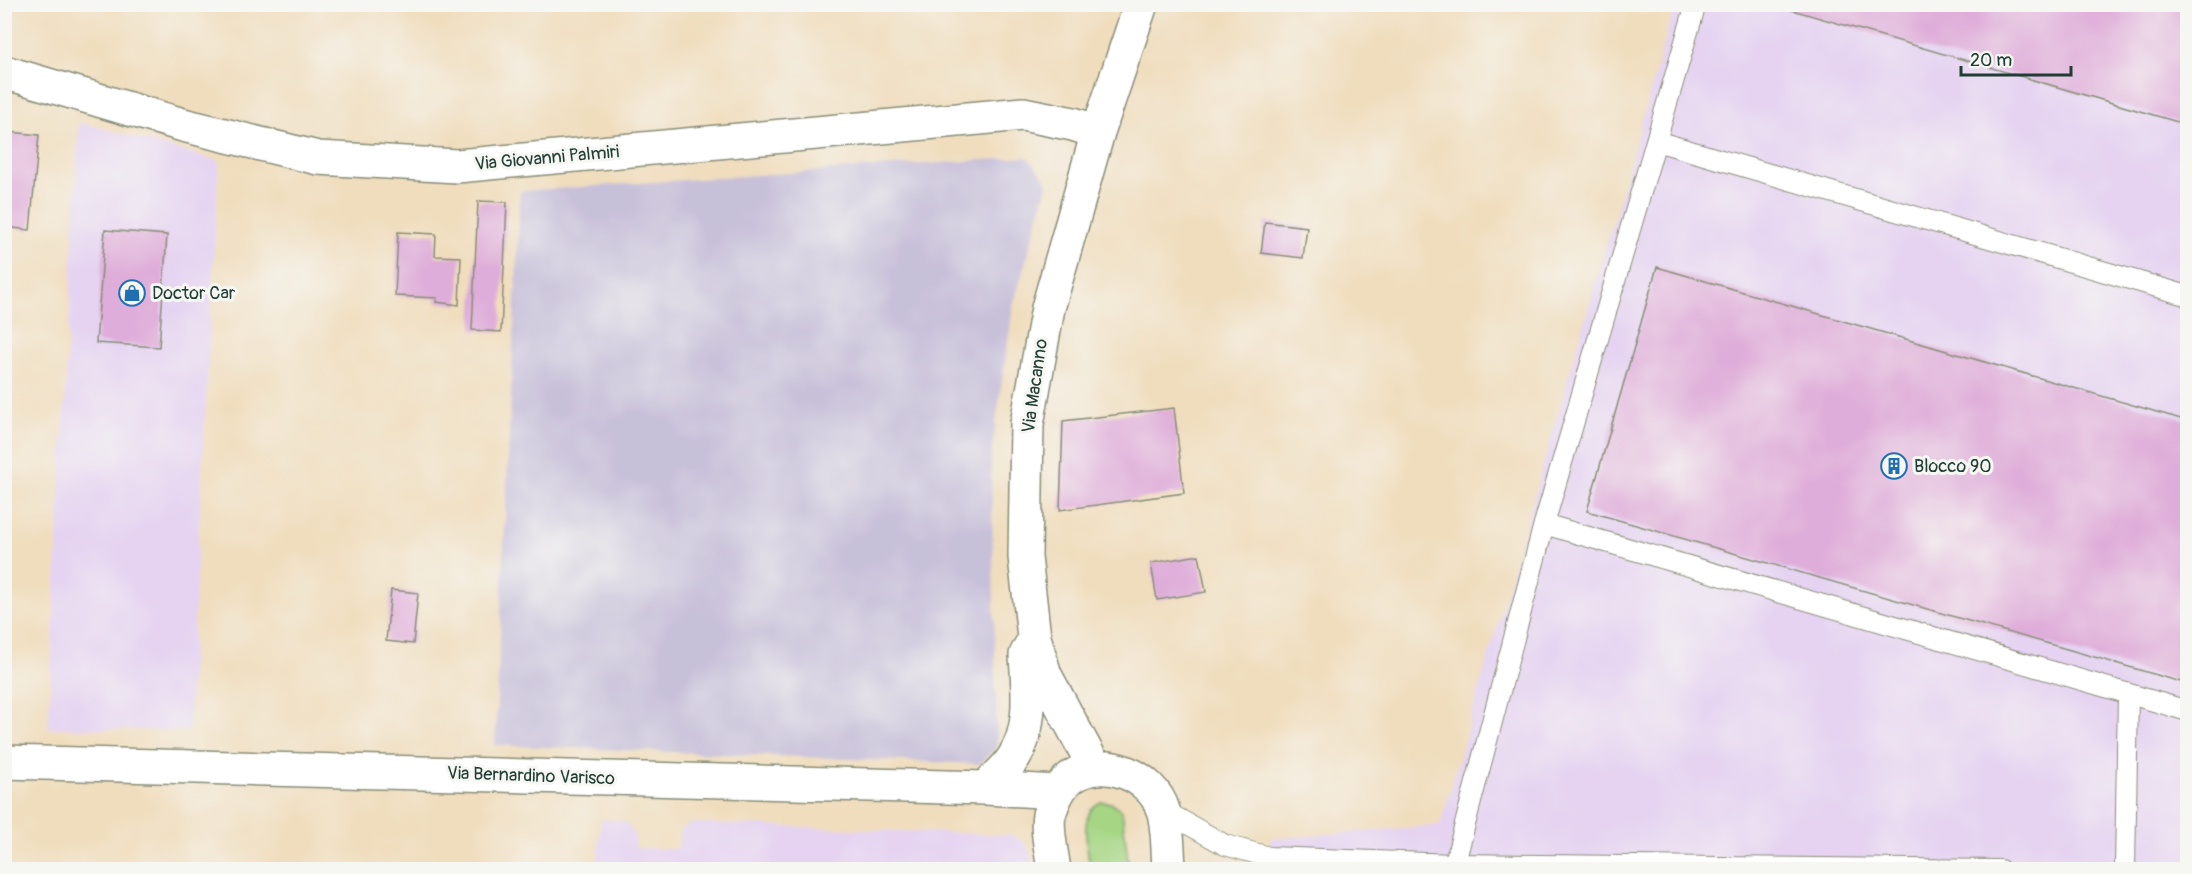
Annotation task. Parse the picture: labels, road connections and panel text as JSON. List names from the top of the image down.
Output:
{
  "streets": {
    "street": ["Via Giovanni Palmiri", "Via Macanno", "Via Bernardino Varisco"]
  },
  "crossings": [
    ["Via Giovanni Palmiri", "Via Macanno"]
  ],
  "places": {
    "shop": ["Doctor Car"],
    "building": ["Blocco 90"]
  },
  "scale_bar": "20 m"
}
